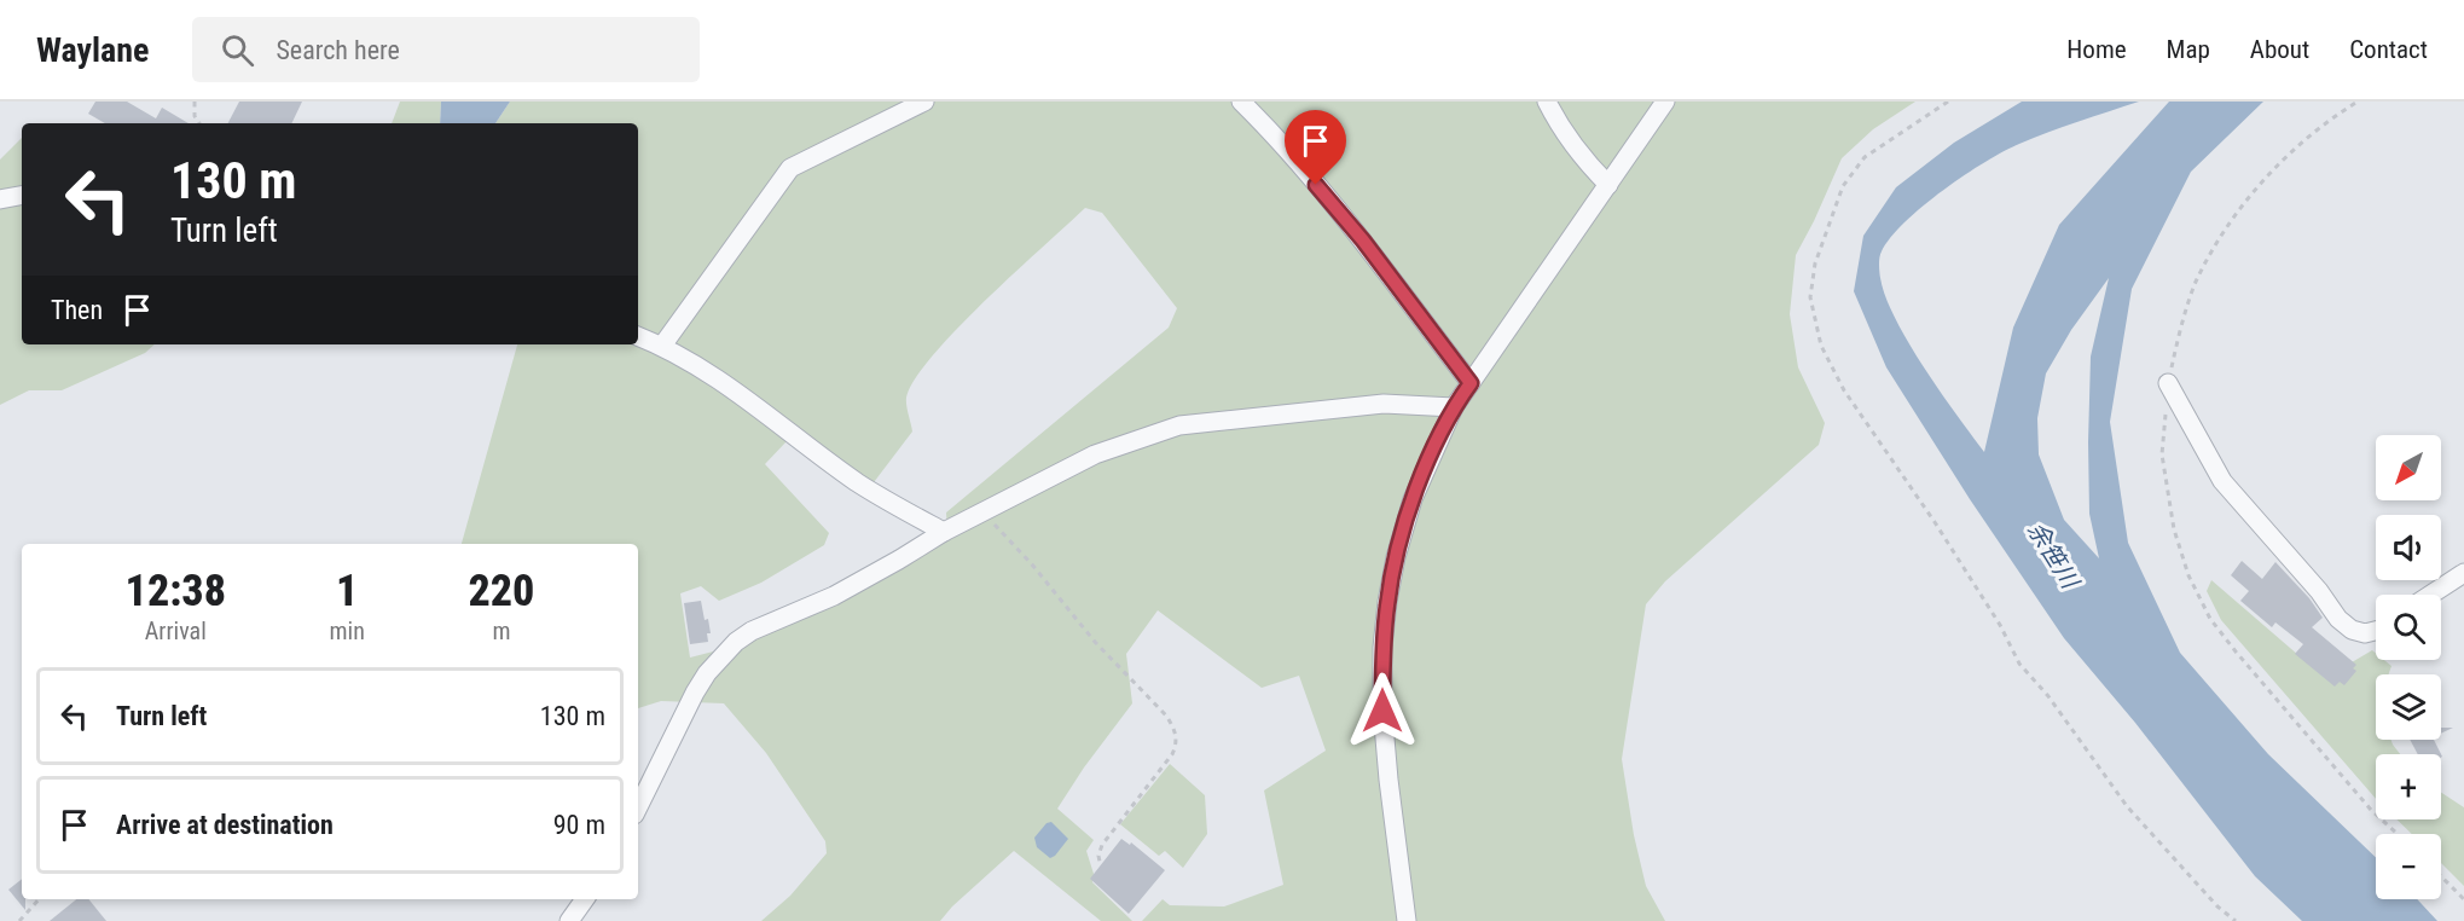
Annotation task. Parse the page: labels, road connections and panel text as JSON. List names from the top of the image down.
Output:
{
  "water": ["余笹川"],
  "north": "bottom left",
  "page": {
    "header": "Waylane",
    "search": "Search here",
    "nav": [
      "Home",
      "Map",
      "About",
      "Contact"
    ],
    "turn": ["130 m", "Turn left"],
    "then": "Then",
    "map_buttons": ["+", "−"],
    "eta": [
      "12:38",
      "Arrival",
      "1",
      "min",
      "220",
      "m"
    ],
    "list": [
      {
        "name": "Turn left",
        "value": "130 m"
      },
      {
        "name": "Arrive at destination",
        "value": "90 m"
      }
    ]
  }
}
